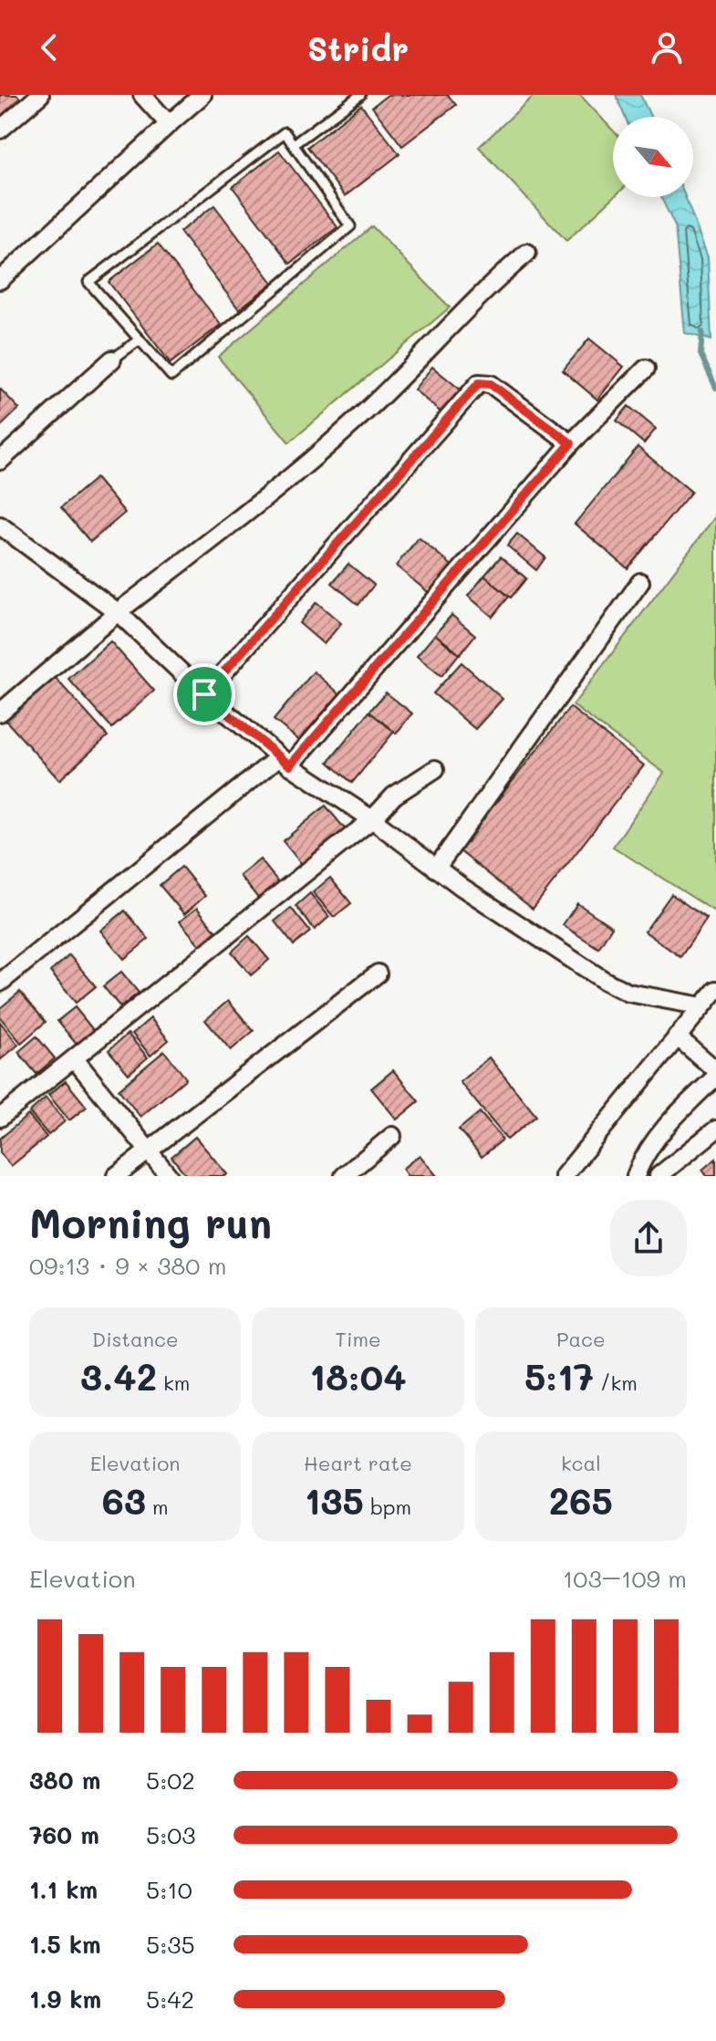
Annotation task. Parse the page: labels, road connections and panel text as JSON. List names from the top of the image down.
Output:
{
  "north": "bottom right",
  "page": {
    "header": "Stridr",
    "heading": ["Morning run", "09:13 · 9 × 380 m"],
    "stats": [
      ["Distance", "3.42 km"],
      ["Time", "18:04"],
      ["Pace", "5:17 /km"],
      ["Elevation", "63 m"],
      ["Heart rate", "135 bpm"],
      ["kcal", "265"]
    ],
    "chart": ["Elevation", "103–109 m"],
    "list": [
      {
        "name": "380 m",
        "note": "5:02"
      },
      {
        "name": "760 m",
        "note": "5:03"
      },
      {
        "name": "1.1 km",
        "note": "5:10"
      },
      {
        "name": "1.5 km",
        "note": "5:35"
      },
      {
        "name": "1.9 km",
        "note": "5:42"
      }
    ]
  }
}
